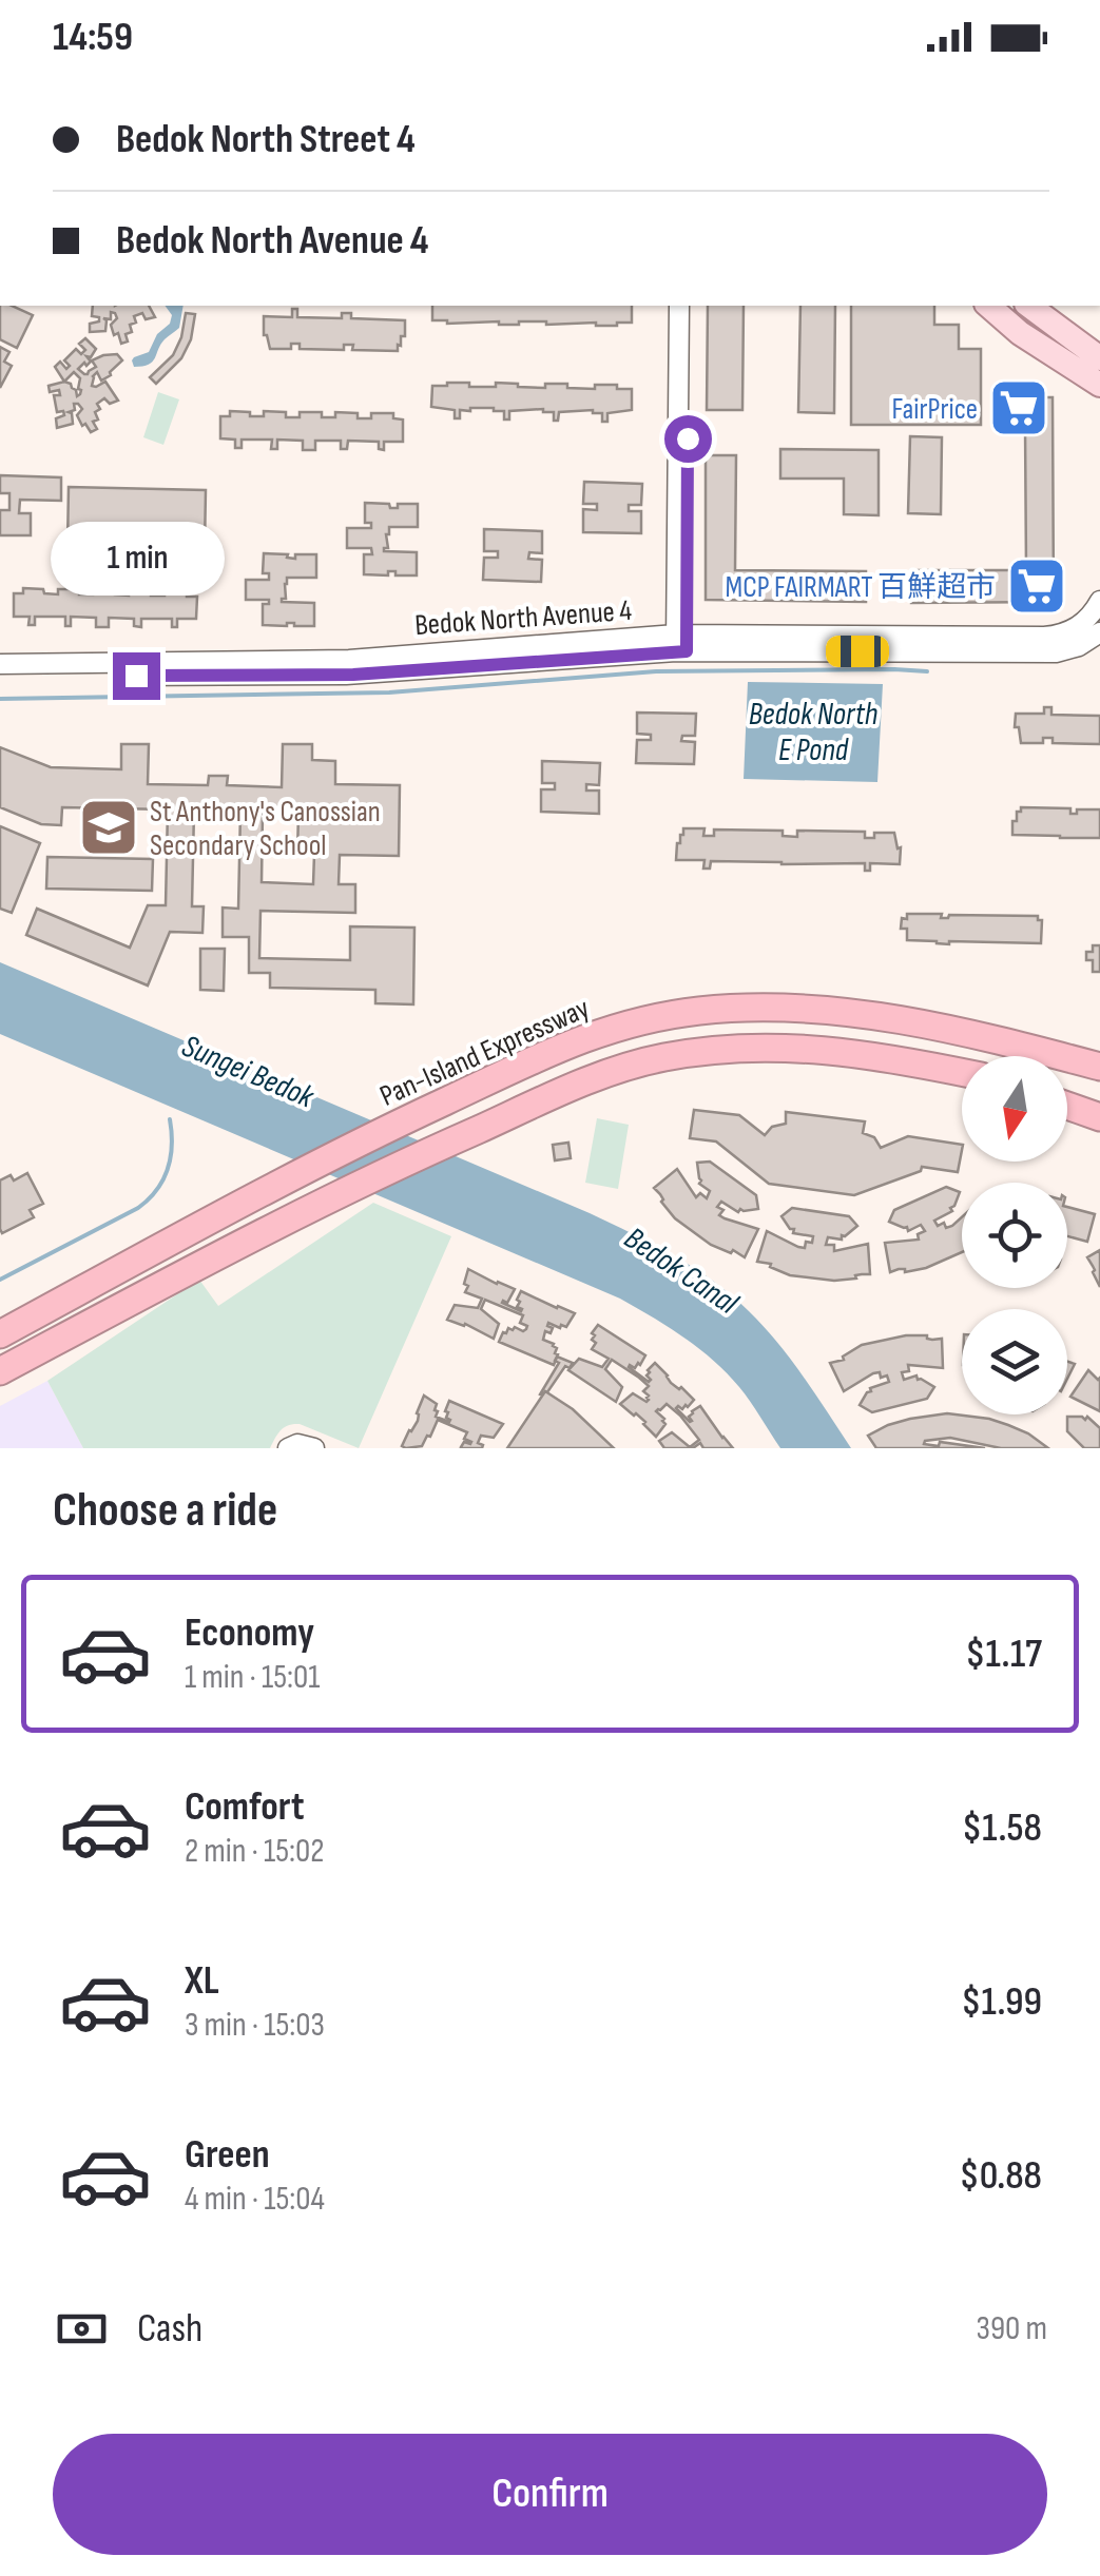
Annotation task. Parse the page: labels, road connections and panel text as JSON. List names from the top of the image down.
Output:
{
  "streets": {
    "highway": ["Pan-Island Expressway"],
    "street": ["Bedok North Avenue 4"]
  },
  "water": ["Bedok North E Pond", "Sungei Bedok", "Bedok Canal"],
  "places": {
    "supermarket": ["FairPrice", "MCP FAIRMART 百鮮超市"],
    "school or university": ["St Anthony's Canossian Secondary School"]
  },
  "north": "bottom",
  "page": {
    "status": "14:59",
    "banner": ["Bedok North Street 4", "Bedok North Avenue 4"],
    "bubble": "1 min",
    "heading": "Choose a ride",
    "list": [
      {
        "name": "Economy",
        "note": "1 min · 15:01",
        "value": "$1.17"
      },
      {
        "name": "Comfort",
        "note": "2 min · 15:02",
        "value": "$1.58"
      },
      {
        "name": "XL",
        "note": "3 min · 15:03",
        "value": "$1.99"
      },
      {
        "name": "Green",
        "note": "4 min · 15:04",
        "value": "$0.88"
      }
    ],
    "pay": ["Cash", "390 m"],
    "buttons": "Confirm"
  }
}
